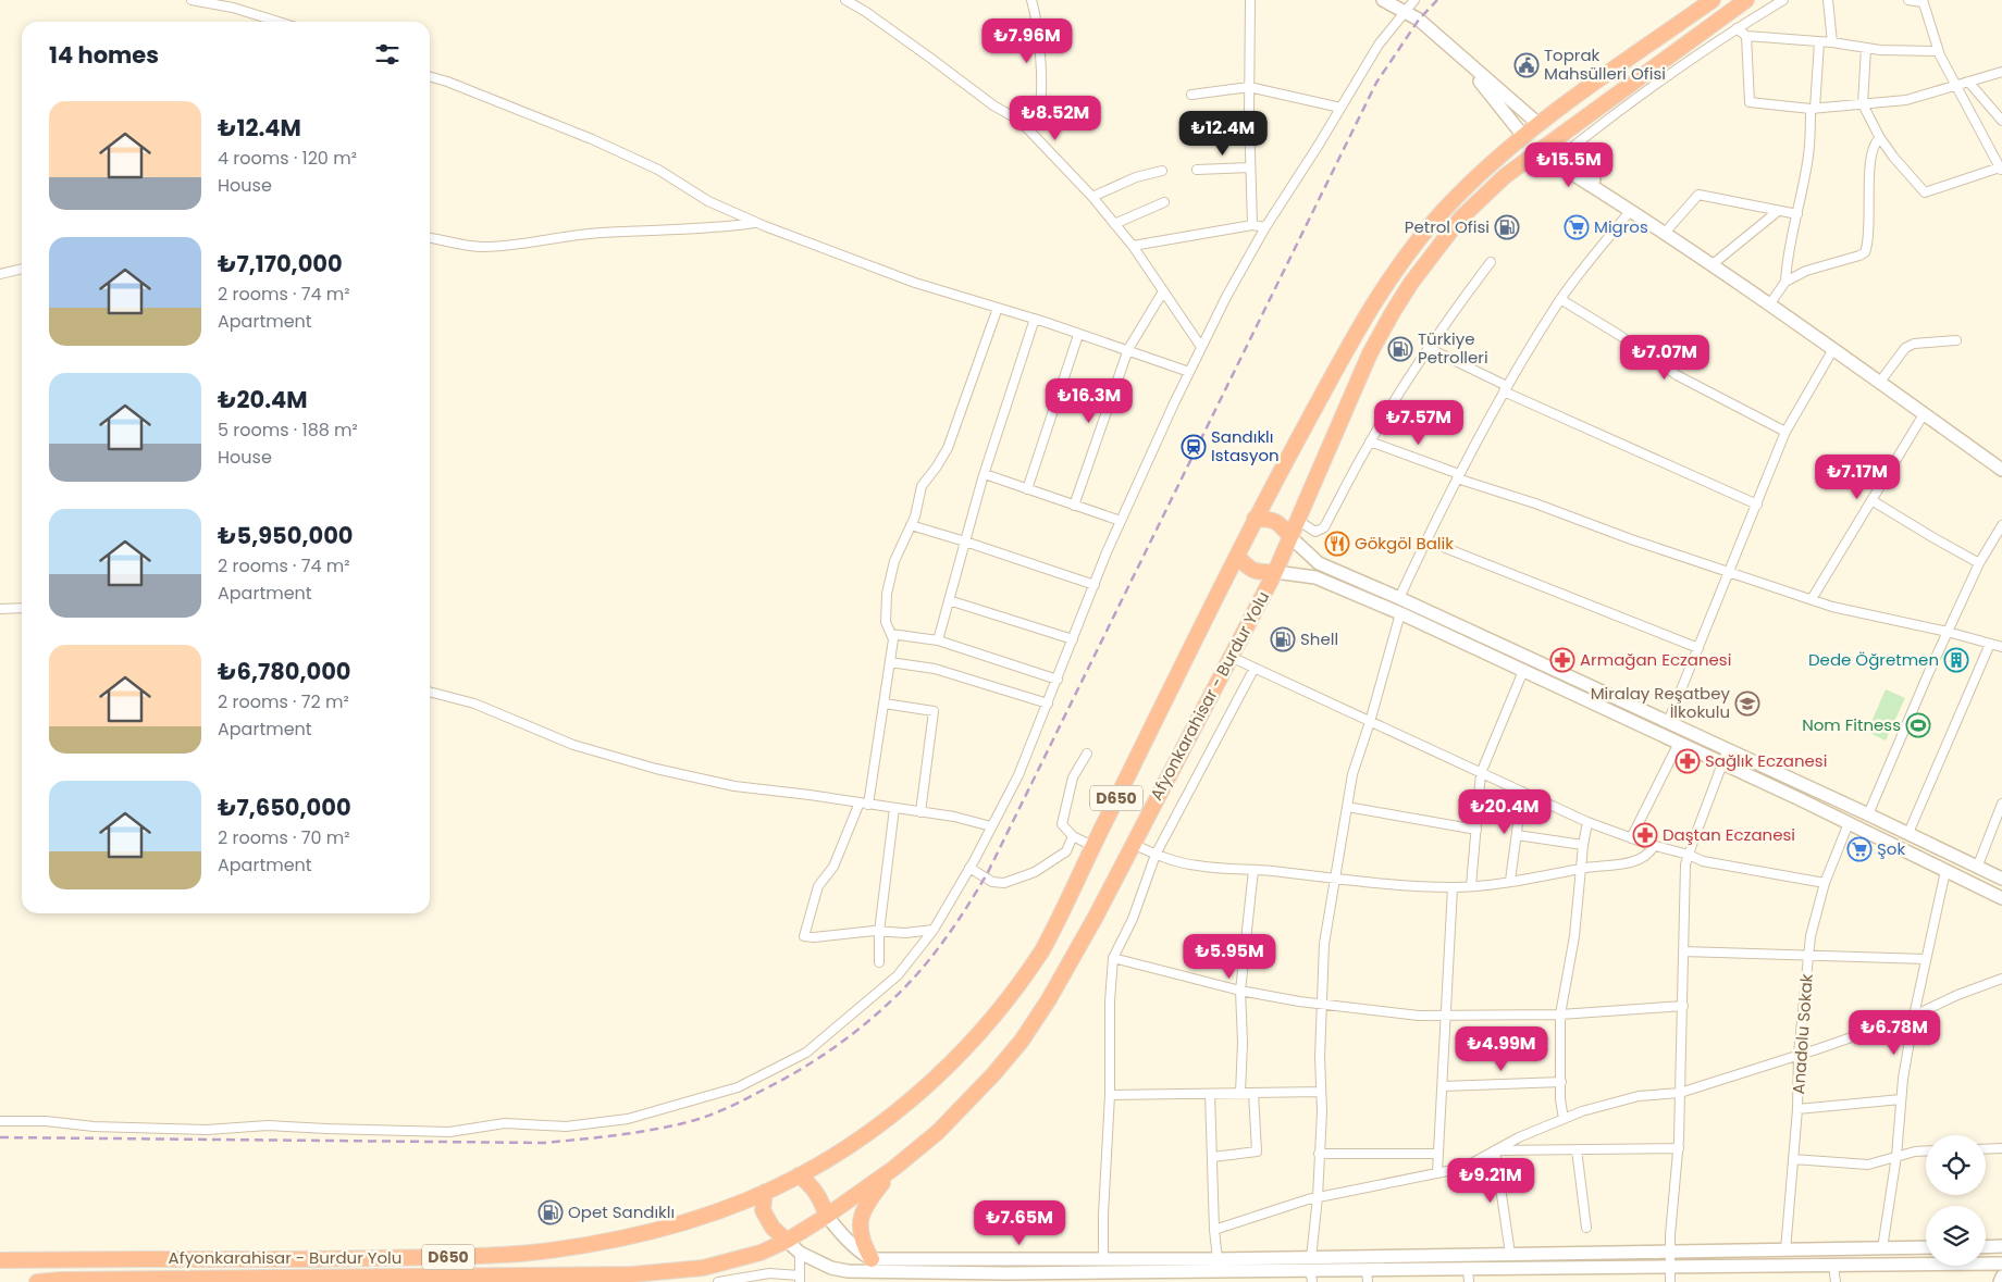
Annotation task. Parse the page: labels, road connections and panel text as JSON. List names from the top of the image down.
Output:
{
  "streets": {
    "highway": ["Afyonkarahisar - Burdur Yolu", "D650"],
    "street": ["Anadolu Sokak"]
  },
  "places": {
    "public building": ["Toprak Mahsülleri Ofisi"],
    "fuel station": [
      "Petrol Ofisi",
      "Türkiye Petrolleri",
      "Shell",
      "Opet Sandıklı"
    ],
    "supermarket": ["Migros", "Şok"],
    "station": ["Sandıklı Istasyon"],
    "restaurant": ["Gökgöl Balik"],
    "pharmacy": ["Armağan Eczanesi", "Sağlık Eczanesi", "Daştan Eczanesi"],
    "building": ["Dede Öğretmen"],
    "school or university": ["Miralay Reşatbey İlkokulu"],
    "sports": ["Nom Fitness"]
  },
  "page": {
    "price": [
      "₺7.96M",
      "₺8.52M",
      "₺12.4M",
      "₺15.5M",
      "₺7.07M",
      "₺16.3M",
      "₺7.57M",
      "₺7.17M",
      "₺20.4M",
      "₺5.95M",
      "₺6.78M",
      "₺4.99M",
      "₺9.21M",
      "₺7.65M"
    ],
    "heading": "14 homes",
    "list": [
      {
        "name": "₺12.4M",
        "note": "4 rooms · 120 m² · House"
      },
      {
        "name": "₺7,170,000",
        "note": "2 rooms · 74 m² · Apartment"
      },
      {
        "name": "₺20.4M",
        "note": "5 rooms · 188 m² · House"
      },
      {
        "name": "₺5,950,000",
        "note": "2 rooms · 74 m² · Apartment"
      },
      {
        "name": "₺6,780,000",
        "note": "2 rooms · 72 m² · Apartment"
      },
      {
        "name": "₺7,650,000",
        "note": "2 rooms · 70 m² · Apartment"
      }
    ]
  }
}
